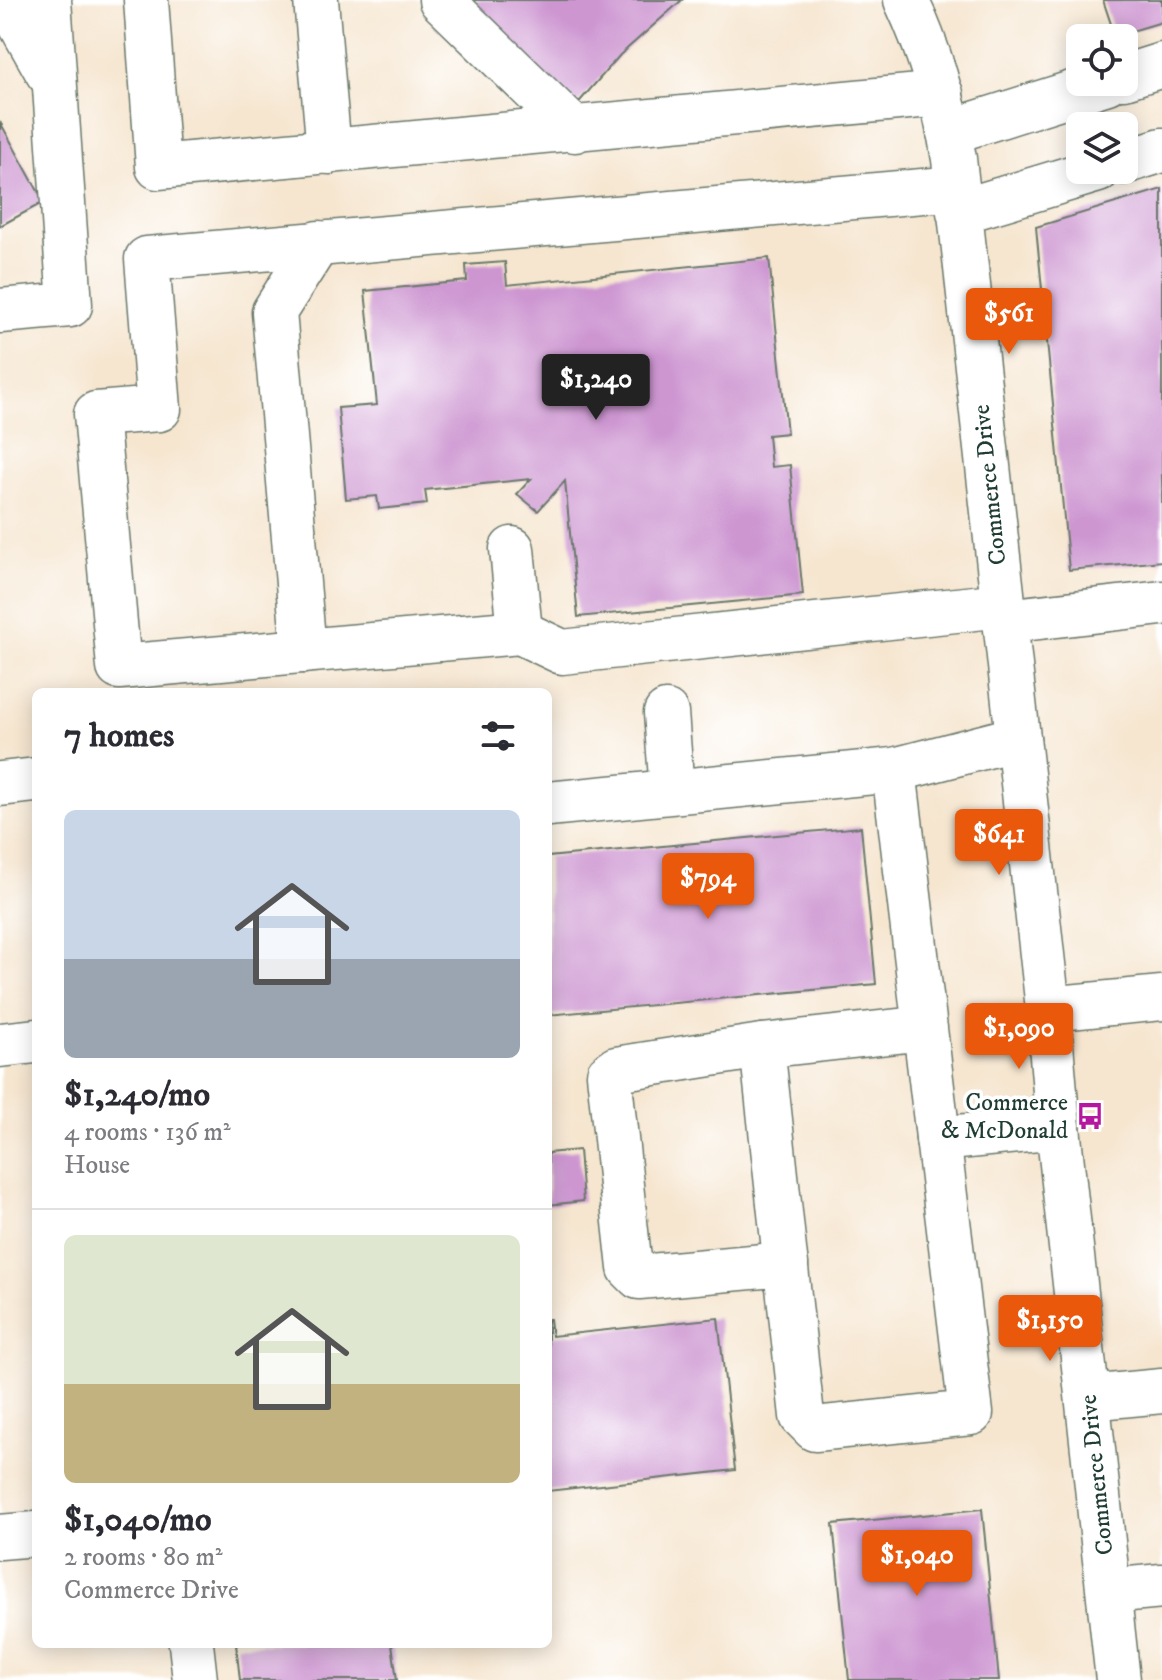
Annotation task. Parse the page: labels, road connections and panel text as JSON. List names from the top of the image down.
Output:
{
  "streets": {
    "street": ["Commerce Drive"]
  },
  "places": {
    "bus stop": ["Commerce & McDonald"]
  },
  "page": {
    "price": [
      "$561",
      "$1,240",
      "$641",
      "$794",
      "$1,090",
      "$1,150",
      "$1,040"
    ],
    "heading": "7 homes",
    "list": [
      {
        "name": "$1,240/mo",
        "note": "4 rooms · 136 m² · House"
      },
      {
        "name": "$1,040/mo",
        "note": "2 rooms · 80 m² · Commerce Drive"
      }
    ]
  }
}
